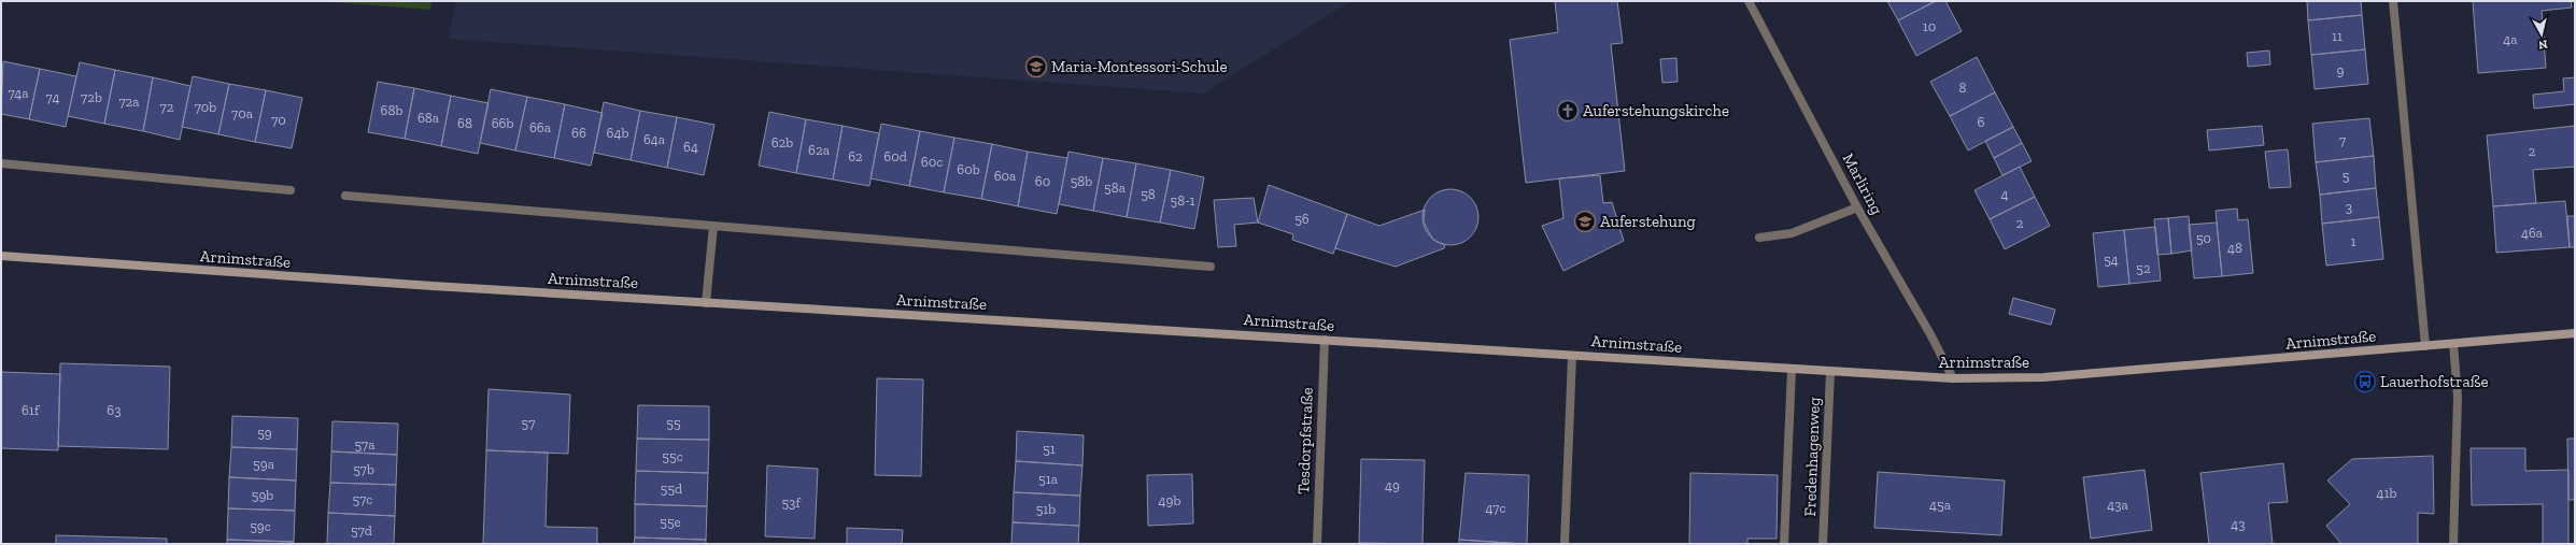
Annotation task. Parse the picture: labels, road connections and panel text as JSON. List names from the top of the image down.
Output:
{
  "streets": {
    "main road": ["Arnimstraße"],
    "street": ["Marliring", "Tesdorpfstraße", "Fredenhagenweg"]
  },
  "crossings": [
    ["Marliring", "Arnimstraße"],
    ["Arnimstraße", "Tesdorpfstraße"],
    ["Arnimstraße", "Fredenhagenweg"]
  ],
  "places": {
    "school or university": ["Maria-Montessori-Schule", "Auferstehung"],
    "church": ["Auferstehungskirche"],
    "bus stop": ["Lauerhofstraße"]
  },
  "house_numbers": [
    "10",
    "11",
    "4a",
    "9",
    "8",
    "74a",
    "74",
    "72b",
    "72a",
    "72",
    "70b",
    "68b",
    "70a",
    "68a",
    "70",
    "6",
    "68",
    "66b",
    "66a",
    "66",
    "64b",
    "64a",
    "7",
    "62b",
    "64",
    "62a",
    "2",
    "62",
    "60d",
    "60c",
    "60b",
    "60a",
    "5",
    "60",
    "58b",
    "58a",
    "58",
    "4",
    "58-1",
    "3",
    "56",
    "2",
    "46a",
    "50",
    "1",
    "48",
    "54",
    "52",
    "61f",
    "63",
    "57",
    "55",
    "59",
    "57a",
    "51",
    "55c",
    "59a",
    "57b",
    "51a",
    "49",
    "55d",
    "41b",
    "59b",
    "57c",
    "49b",
    "53f",
    "45a",
    "43a",
    "47c",
    "51b",
    "55e",
    "43",
    "59c",
    "57d"
  ],
  "north": "bottom"
}
